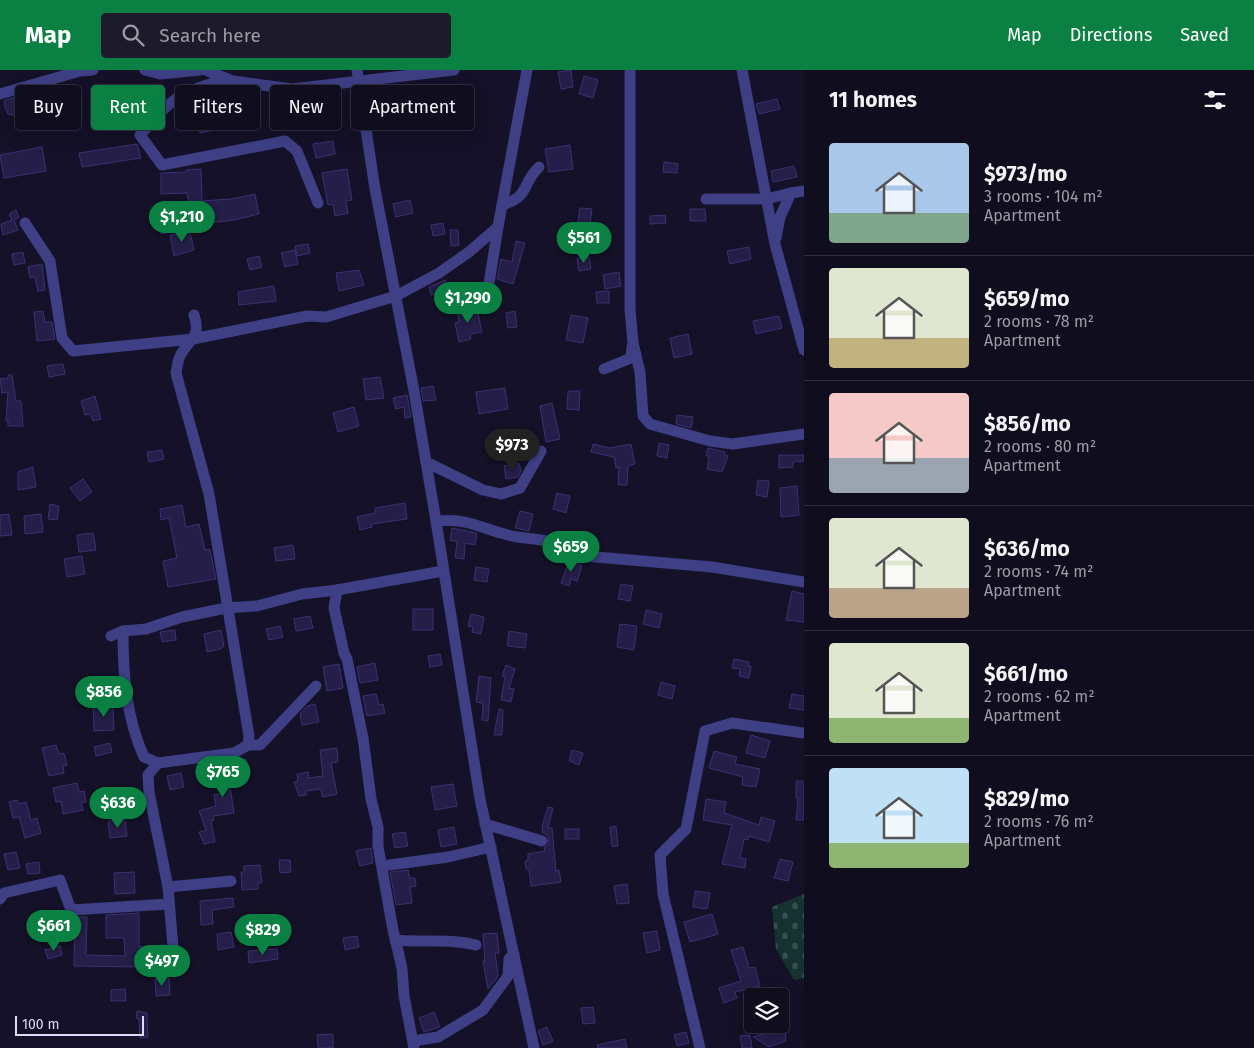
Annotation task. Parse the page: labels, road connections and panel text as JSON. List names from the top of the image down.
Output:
{
  "scale_bar": "100 m",
  "page": {
    "header": "Map",
    "search": "Search here",
    "nav": ["Map", "Directions", "Saved"],
    "heading": "11 homes",
    "chip": [
      "Buy",
      "Rent",
      "Filters",
      "New",
      "Apartment"
    ],
    "list": [
      {
        "name": "$973/mo",
        "note": "3 rooms · 104 m² · Apartment"
      },
      {
        "name": "$659/mo",
        "note": "2 rooms · 78 m² · Apartment"
      },
      {
        "name": "$856/mo",
        "note": "2 rooms · 80 m² · Apartment"
      },
      {
        "name": "$636/mo",
        "note": "2 rooms · 74 m² · Apartment"
      },
      {
        "name": "$661/mo",
        "note": "2 rooms · 62 m² · Apartment"
      },
      {
        "name": "$829/mo",
        "note": "2 rooms · 76 m² · Apartment"
      }
    ],
    "price": [
      "$1,210",
      "$561",
      "$1,290",
      "$973",
      "$659",
      "$856",
      "$765",
      "$636",
      "$661",
      "$829",
      "$497"
    ],
    "scale": "100 m"
  }
}
